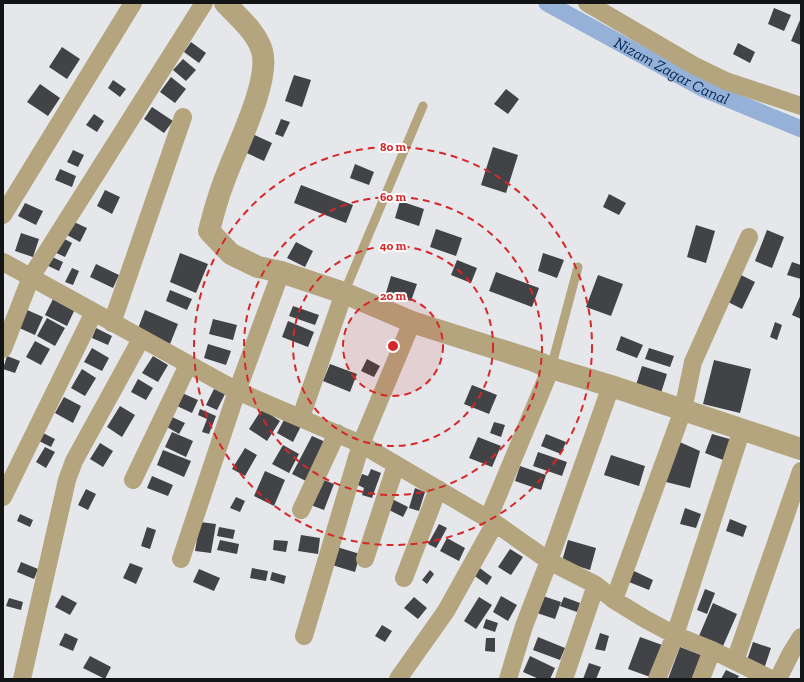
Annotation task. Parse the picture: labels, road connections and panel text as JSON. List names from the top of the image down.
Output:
{
  "water": ["Nizam Zagar Canal"],
  "rings": [
    "80 m",
    "60 m",
    "40 m",
    "20 m"
  ]
}
